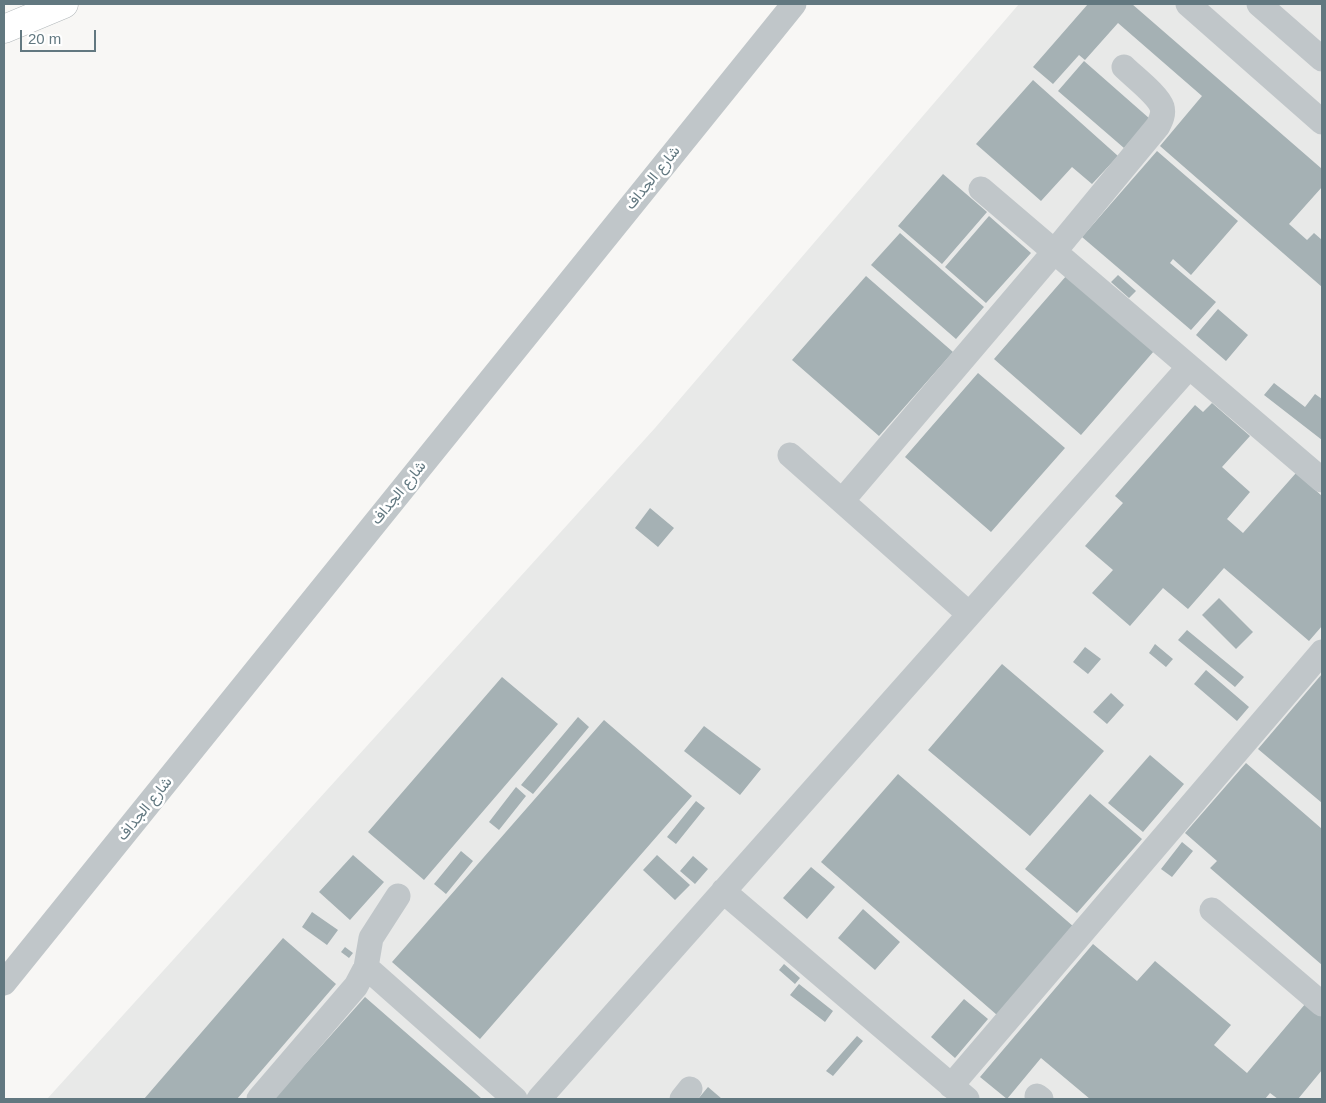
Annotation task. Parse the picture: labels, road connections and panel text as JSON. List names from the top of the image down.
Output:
{
  "streets": {
    "street": ["شارع الجداف"]
  },
  "scale_bar": "20 m"
}
